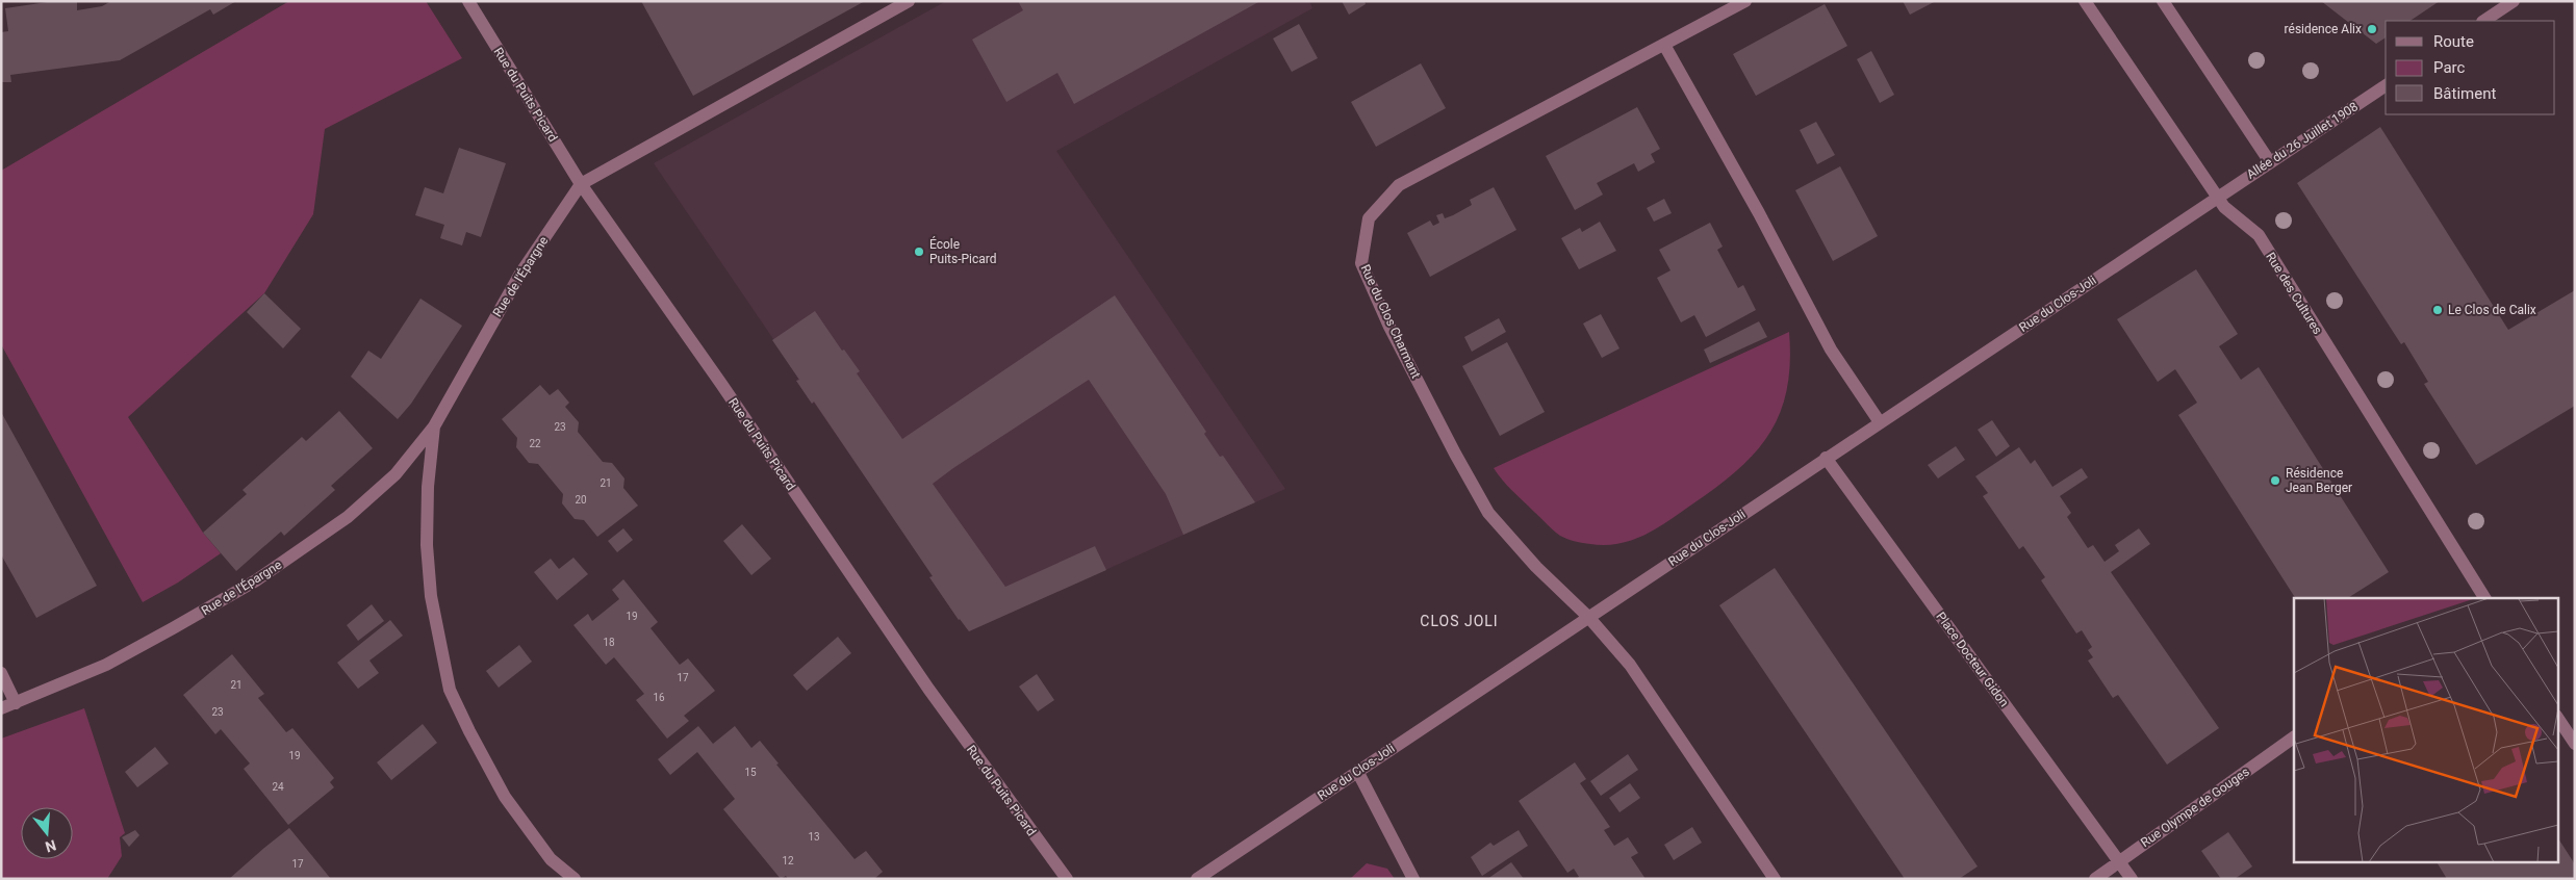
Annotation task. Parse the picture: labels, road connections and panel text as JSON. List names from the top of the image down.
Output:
{
  "streets": {
    "street": [
      "Rue du Puits Picard",
      "Allée du 26 Juillet 1908",
      "Rue de l'Épargne",
      "Rue des Cultures",
      "Rue du Clos-Joli",
      "Rue du Clos Charmant",
      "Place Docteur Gidon",
      "Rue Olympe de Gouges"
    ]
  },
  "crossings": [
    ["Rue du Puits Picard", "Rue de l'Épargne"],
    ["Allée du 26 Juillet 1908", "Rue des Cultures"],
    ["Allée du 26 Juillet 1908", "Rue du Clos-Joli"],
    ["Rue des Cultures", "Rue du Clos-Joli"],
    ["Rue du Clos-Joli", "Rue du Clos Charmant"],
    ["Rue du Clos-Joli", "Place Docteur Gidon"],
    ["Place Docteur Gidon", "Rue Olympe de Gouges"]
  ],
  "districts": ["CLOS JOLI"],
  "places": [
    "résidence Alix",
    "École Puits-Picard",
    "Le Clos de Calix",
    "Résidence Jean Berger"
  ],
  "house_numbers": [
    "23",
    "22",
    "21",
    "20",
    "19",
    "18",
    "17",
    "21",
    "16",
    "23",
    "19",
    "15",
    "24",
    "13",
    "12",
    "17"
  ],
  "legend": ["Route", "Parc", "Bâtiment"],
  "north": "bottom"
}
